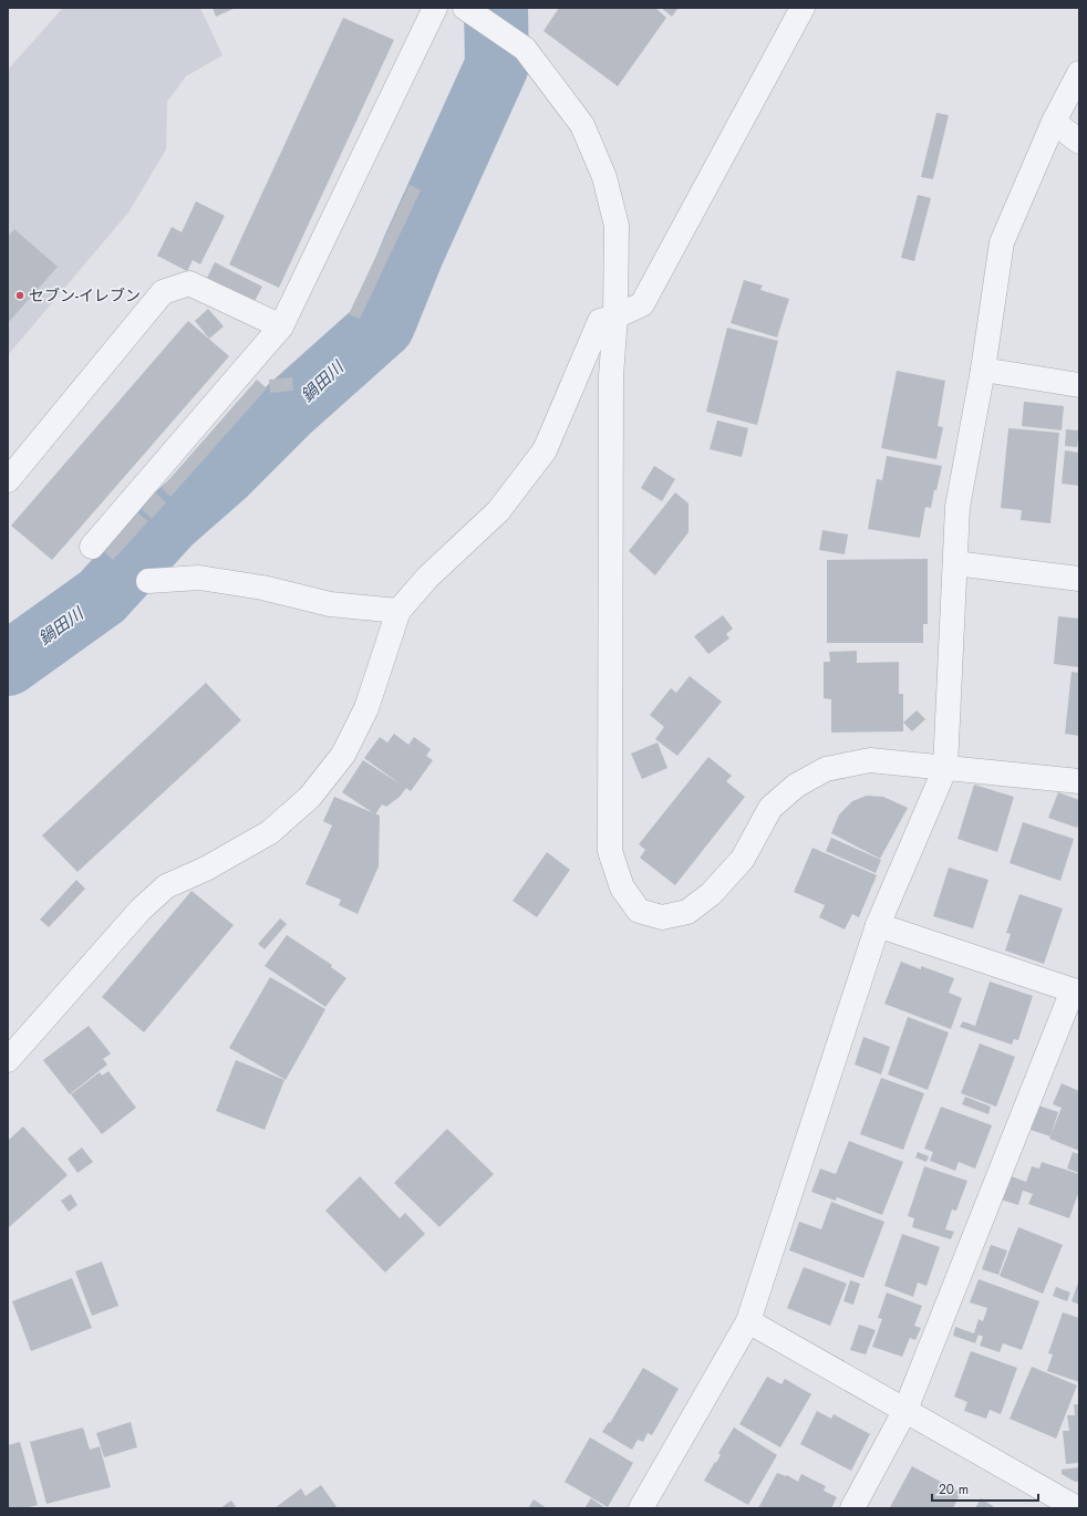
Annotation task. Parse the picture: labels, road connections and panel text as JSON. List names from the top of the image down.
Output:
{
  "water": ["鍋田川"],
  "places": ["セブン-イレブン"],
  "scale_bar": "20 m"
}
